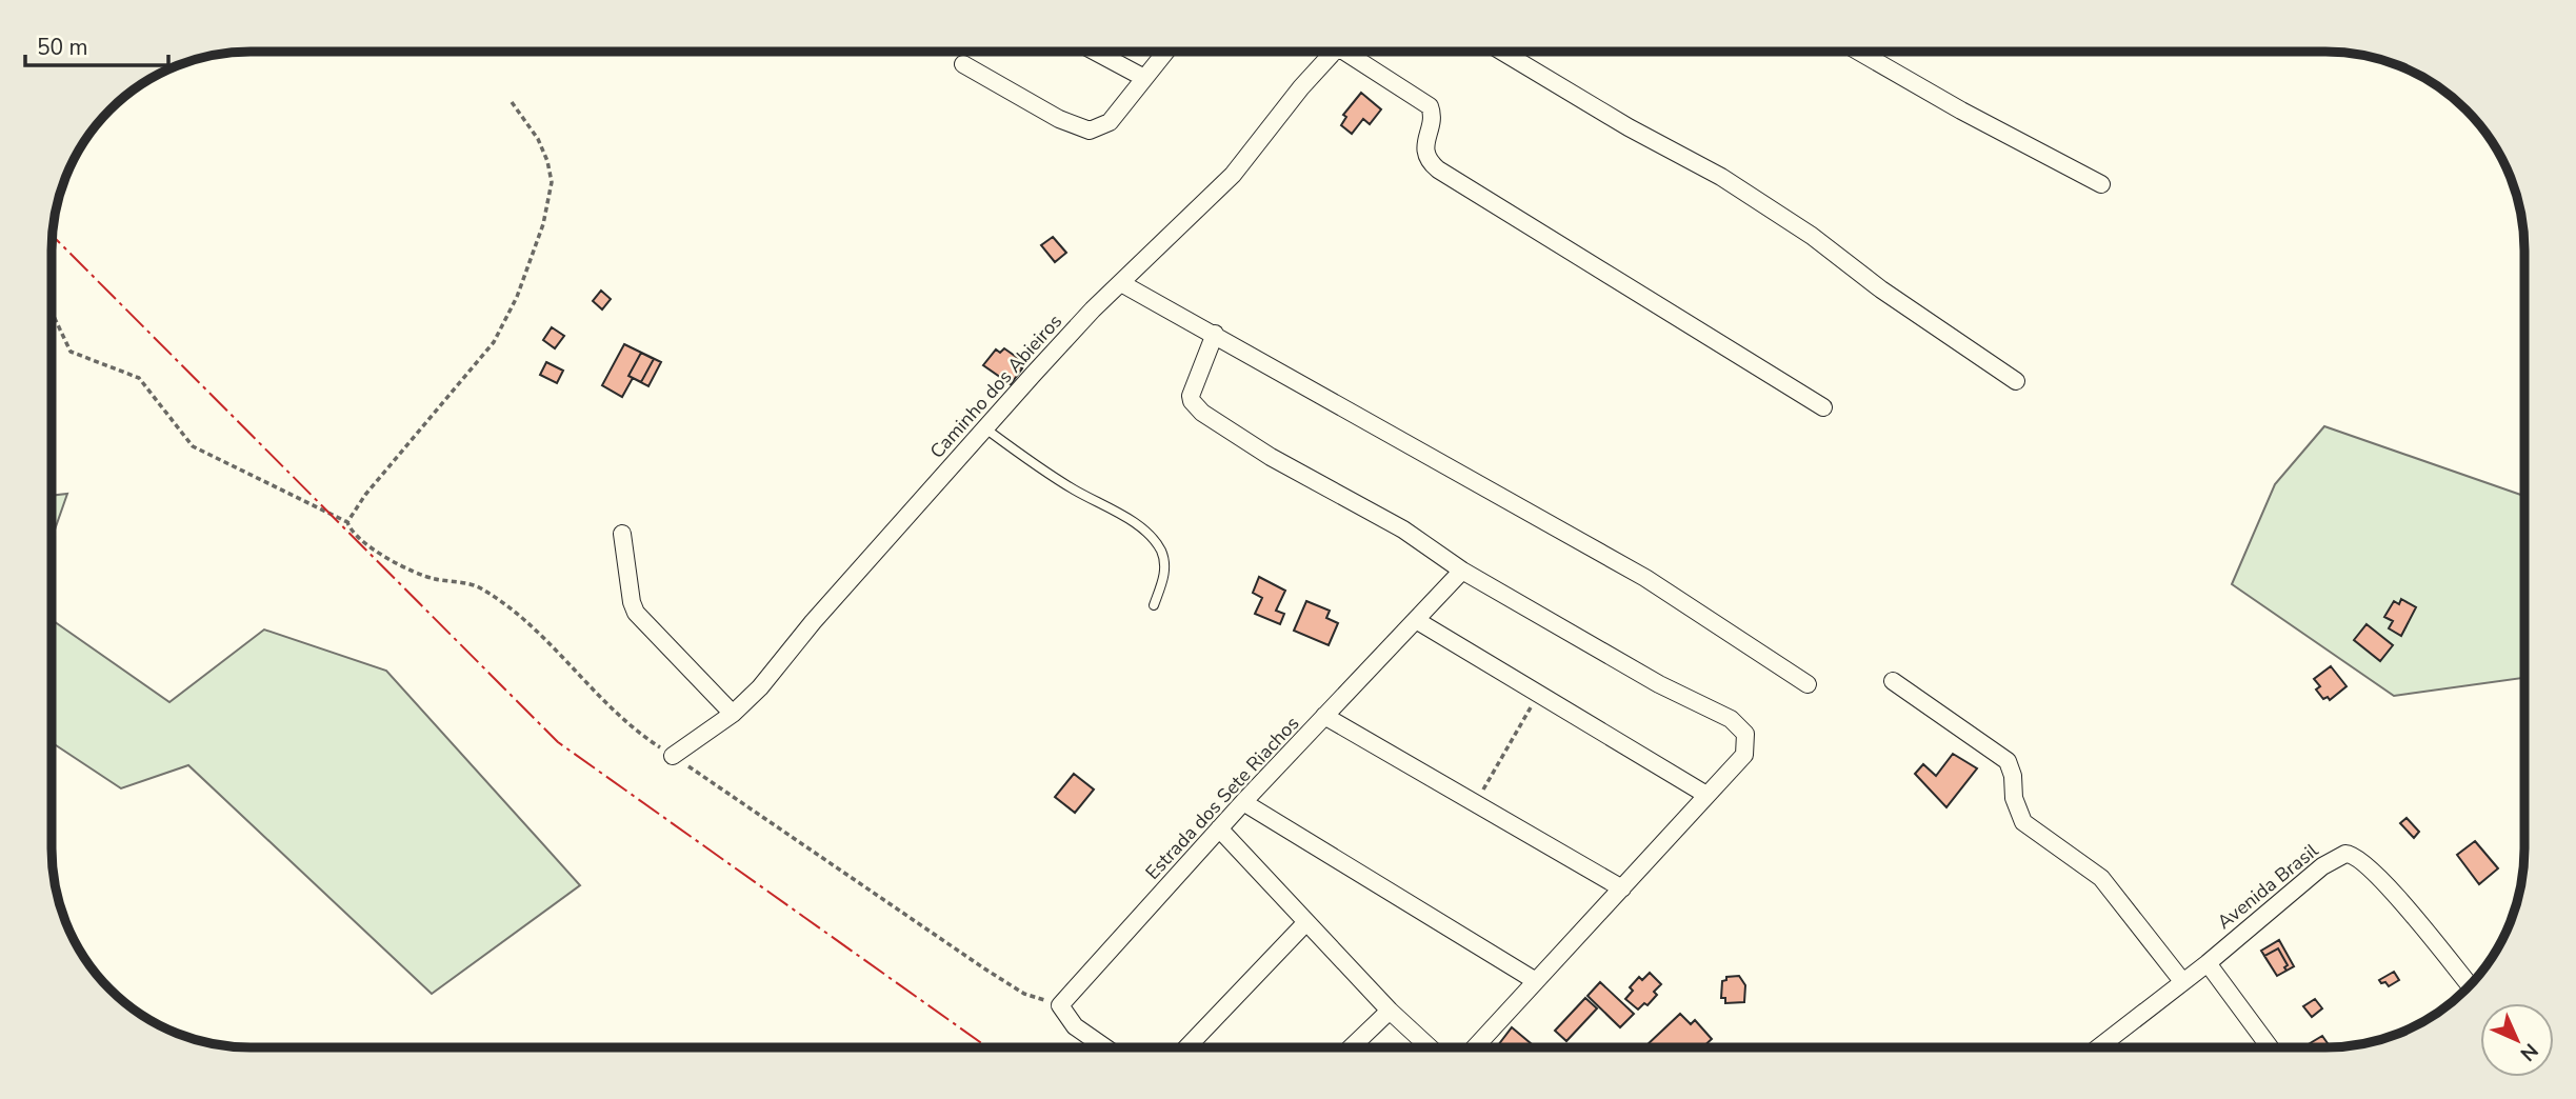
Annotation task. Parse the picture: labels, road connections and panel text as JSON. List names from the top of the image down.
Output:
{
  "streets": {
    "street": ["Caminho dos Abieiros", "Estrada dos Sete Riachos", "Avenida Brasil"]
  },
  "scale_bar": "50 m",
  "north": "bottom right"
}
